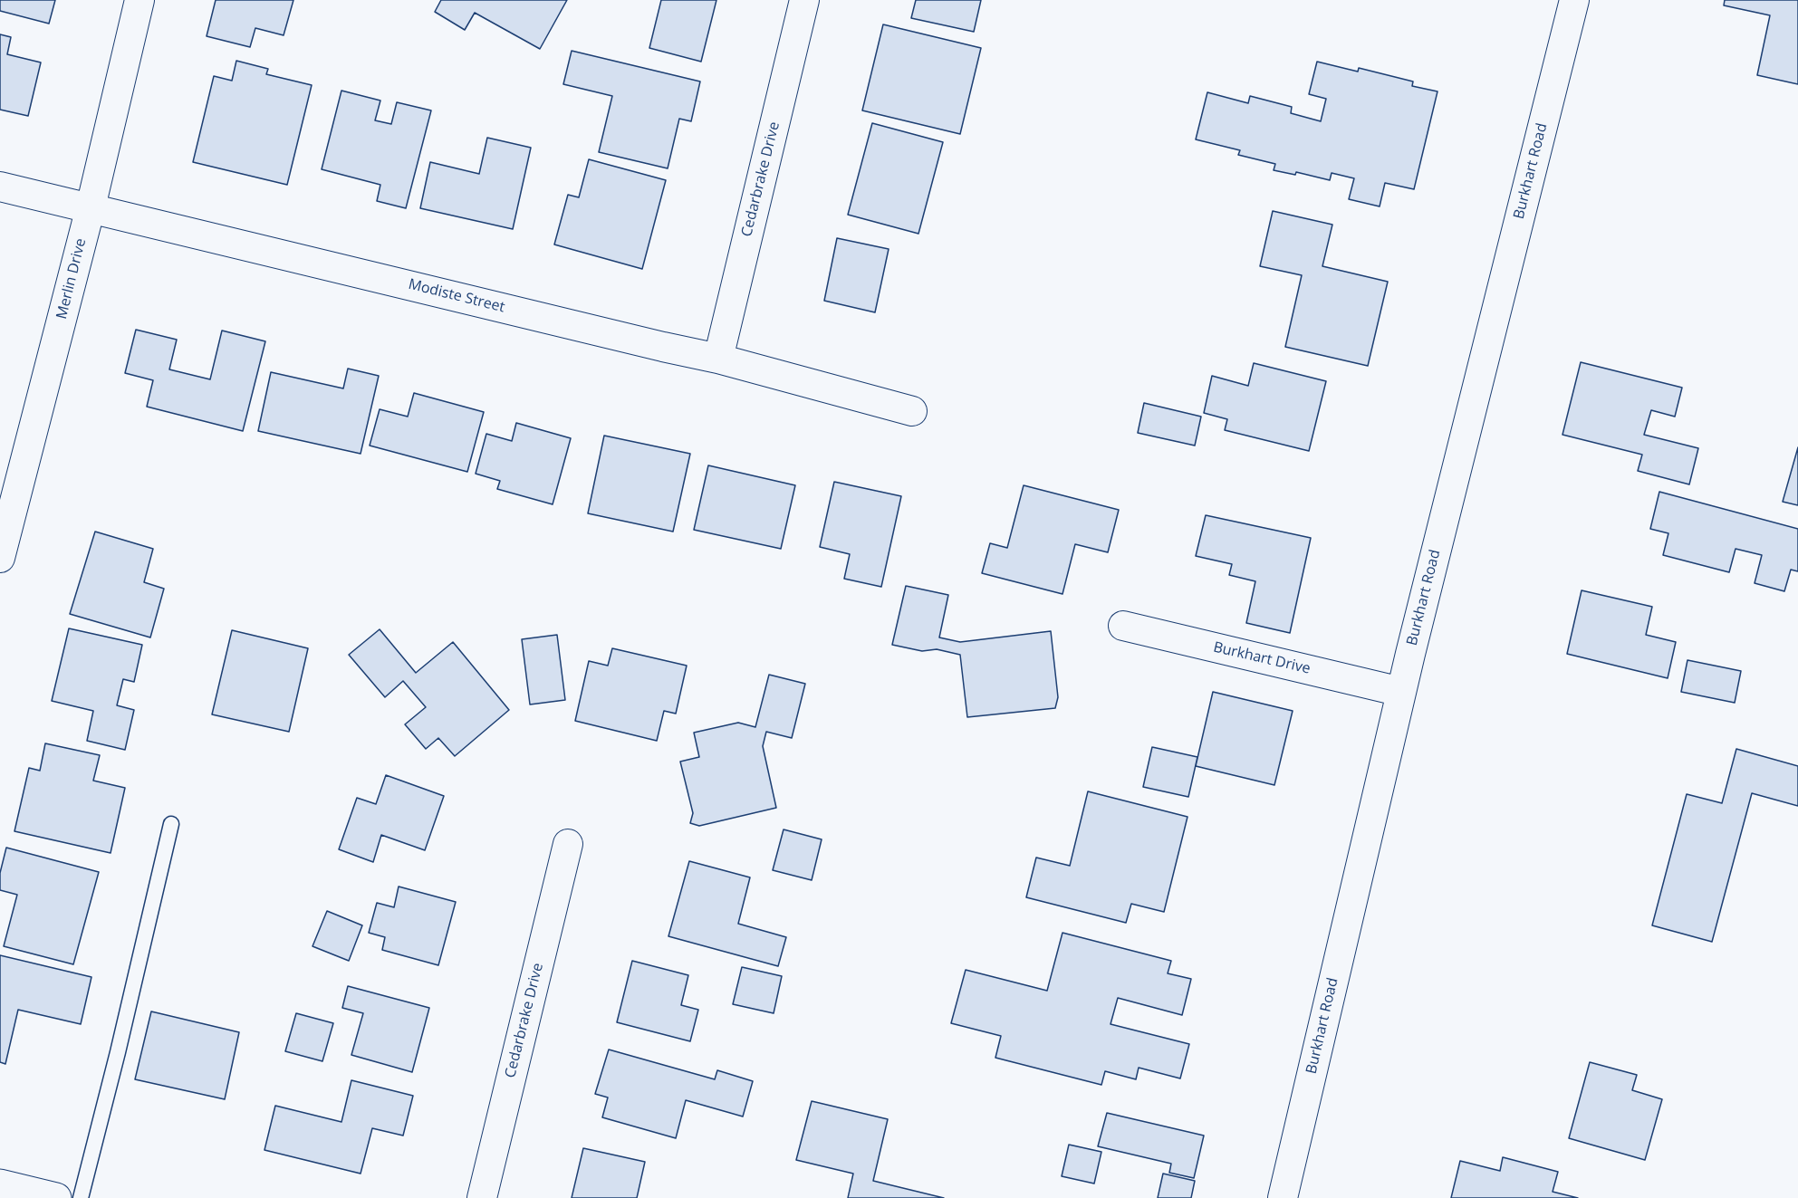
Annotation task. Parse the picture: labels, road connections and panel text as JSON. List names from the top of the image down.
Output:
{
  "streets": {
    "street": [
      "Burkhart Road",
      "Cedarbrake Drive",
      "Merlin Drive",
      "Modiste Street",
      "Burkhart Drive"
    ]
  },
  "crossings": [
    ["Burkhart Road", "Burkhart Drive"],
    ["Cedarbrake Drive", "Modiste Street"],
    ["Merlin Drive", "Modiste Street"]
  ]
}
